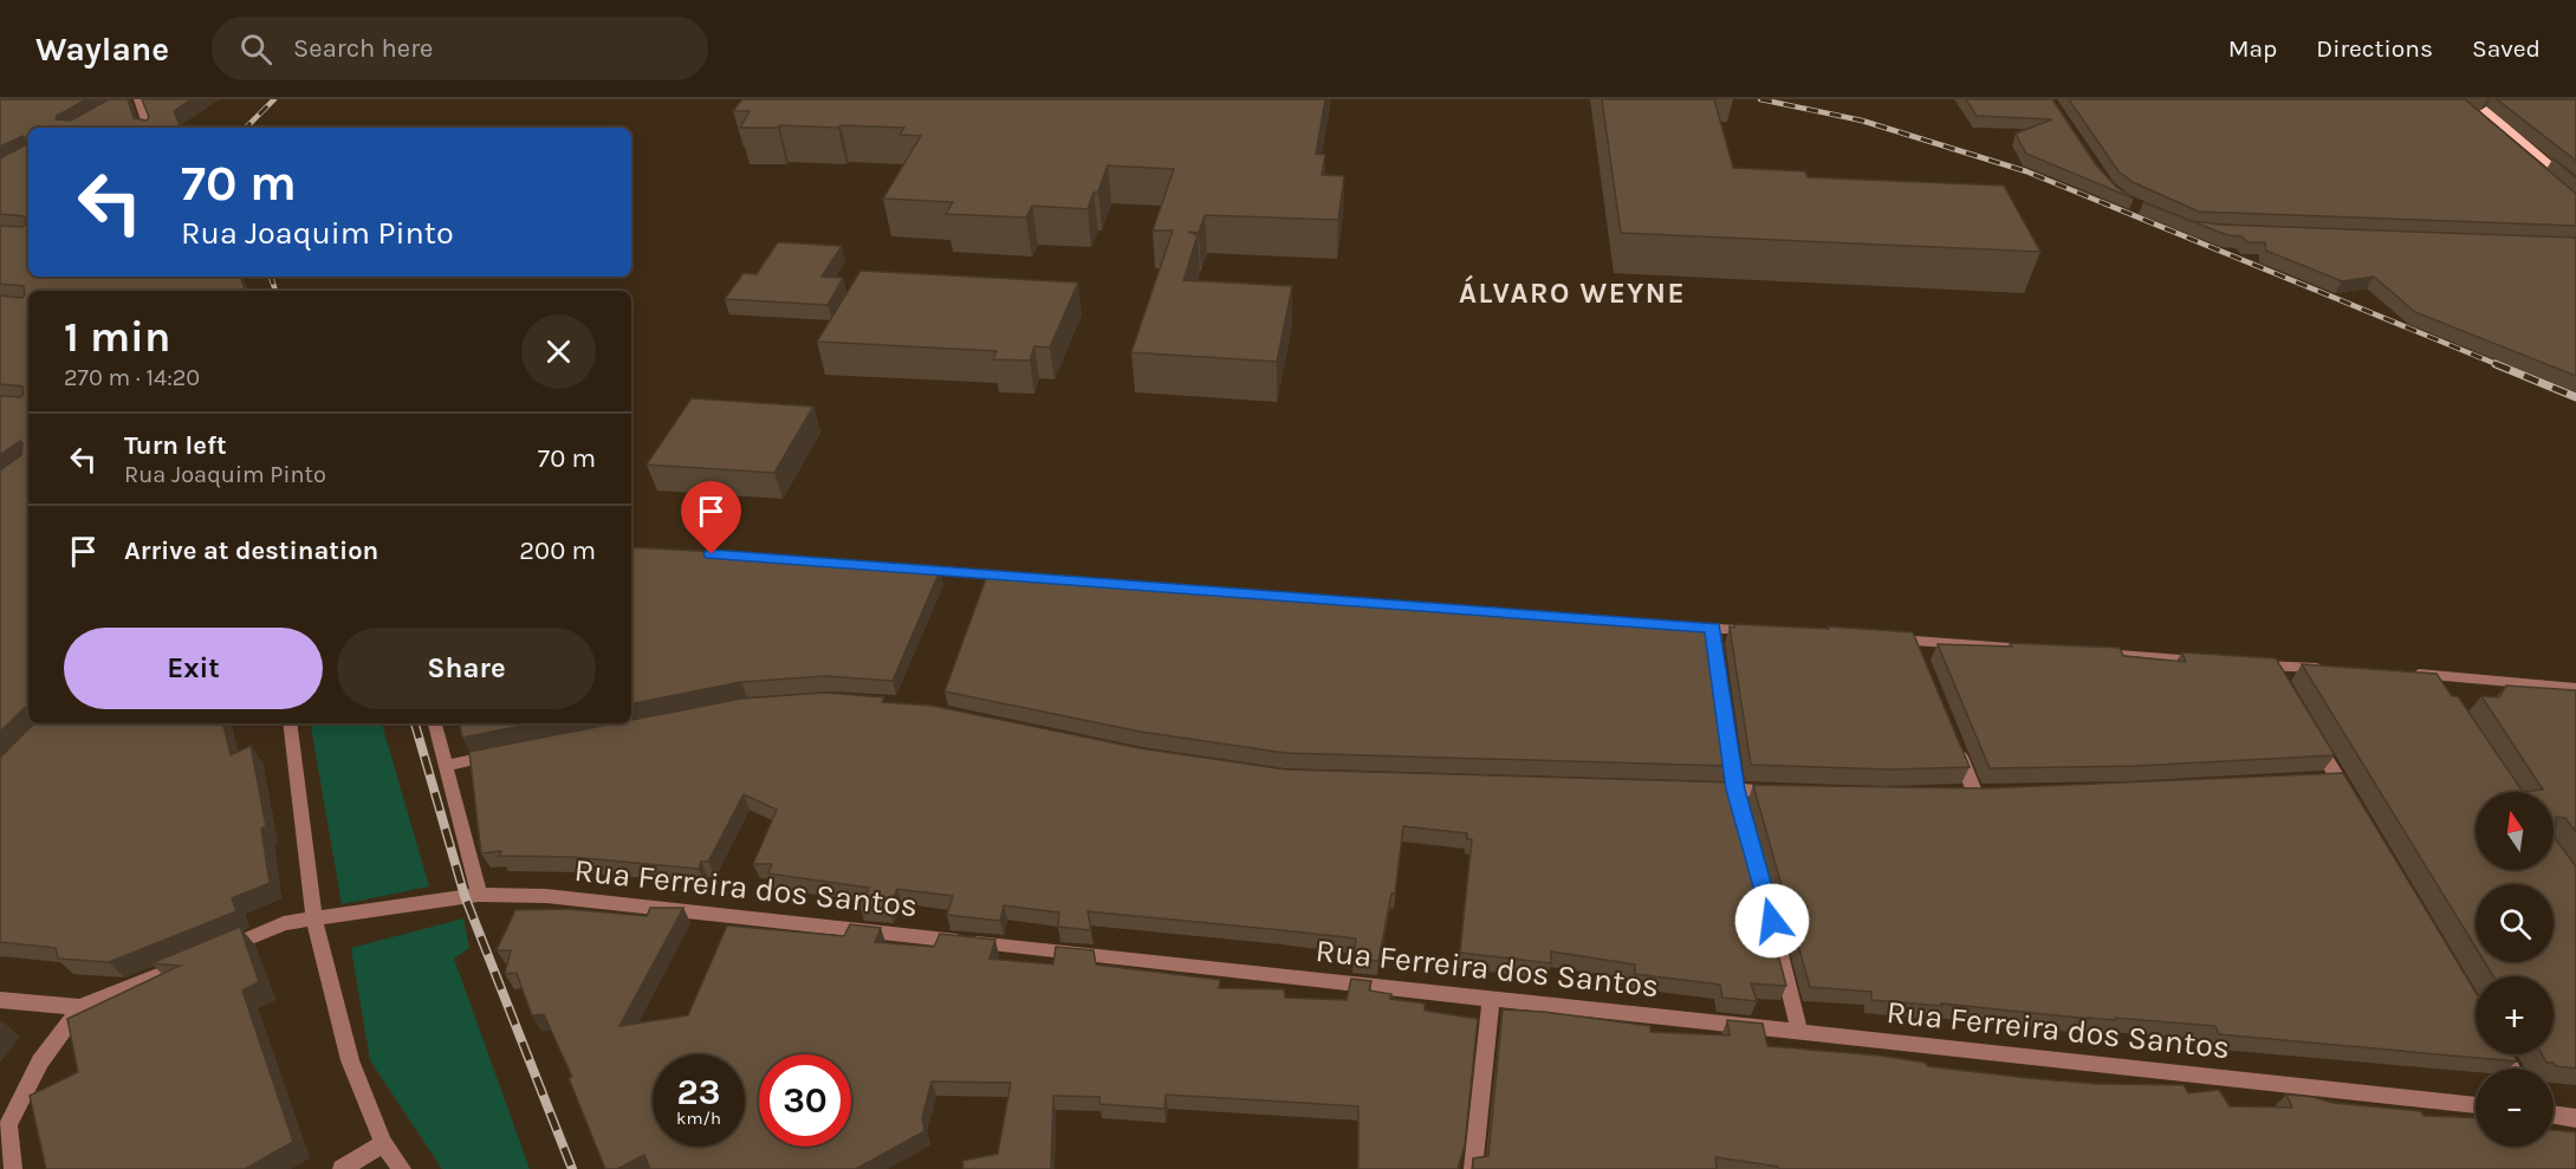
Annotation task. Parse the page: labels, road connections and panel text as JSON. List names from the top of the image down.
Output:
{
  "streets": {
    "street": ["Rua Ferreira dos Santos"]
  },
  "districts": ["ÁLVARO WEYNE"],
  "north": "top",
  "page": {
    "header": "Waylane",
    "search": "Search here",
    "nav": ["Map", "Directions", "Saved"],
    "turn": ["70 m", "Rua Joaquim Pinto"],
    "heading": ["1 min", "270 m · 14:20"],
    "list": [
      {
        "name": "Turn left",
        "note": "Rua Joaquim Pinto",
        "value": "70 m"
      },
      {
        "name": "Arrive at destination",
        "value": "200 m"
      }
    ],
    "buttons": ["Exit", "Share"],
    "map_buttons": ["+", "−"],
    "speed": "23 km/h",
    "limit": "30"
  }
}
